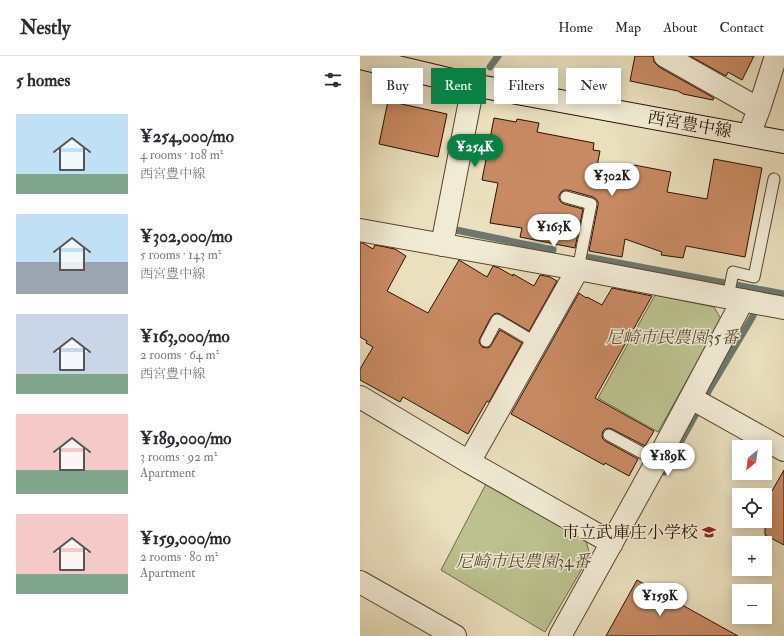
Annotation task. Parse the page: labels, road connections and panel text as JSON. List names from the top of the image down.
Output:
{
  "streets": {
    "street": ["西宮豊中線"]
  },
  "parks": ["尼崎市民農園35番", "尼崎市民農園34番"],
  "places": {
    "school or university": ["市立武庫庄小学校"]
  },
  "north": "bottom left",
  "page": {
    "header": "Nestly",
    "nav": [
      "Home",
      "Map",
      "About",
      "Contact"
    ],
    "heading": "5 homes",
    "chip": [
      "Buy",
      "Rent",
      "Filters",
      "New"
    ],
    "list": [
      {
        "name": "¥254,000/mo",
        "note": "4 rooms · 108 m² · 西宮豊中線"
      },
      {
        "name": "¥302,000/mo",
        "note": "5 rooms · 143 m² · 西宮豊中線"
      },
      {
        "name": "¥163,000/mo",
        "note": "2 rooms · 64 m² · 西宮豊中線"
      },
      {
        "name": "¥189,000/mo",
        "note": "3 rooms · 92 m² · Apartment"
      },
      {
        "name": "¥159,000/mo",
        "note": "2 rooms · 80 m² · Apartment"
      }
    ],
    "price": [
      "¥254K",
      "¥302K",
      "¥163K",
      "¥189K",
      "¥159K"
    ],
    "map_buttons": ["+", "−"]
  }
}
